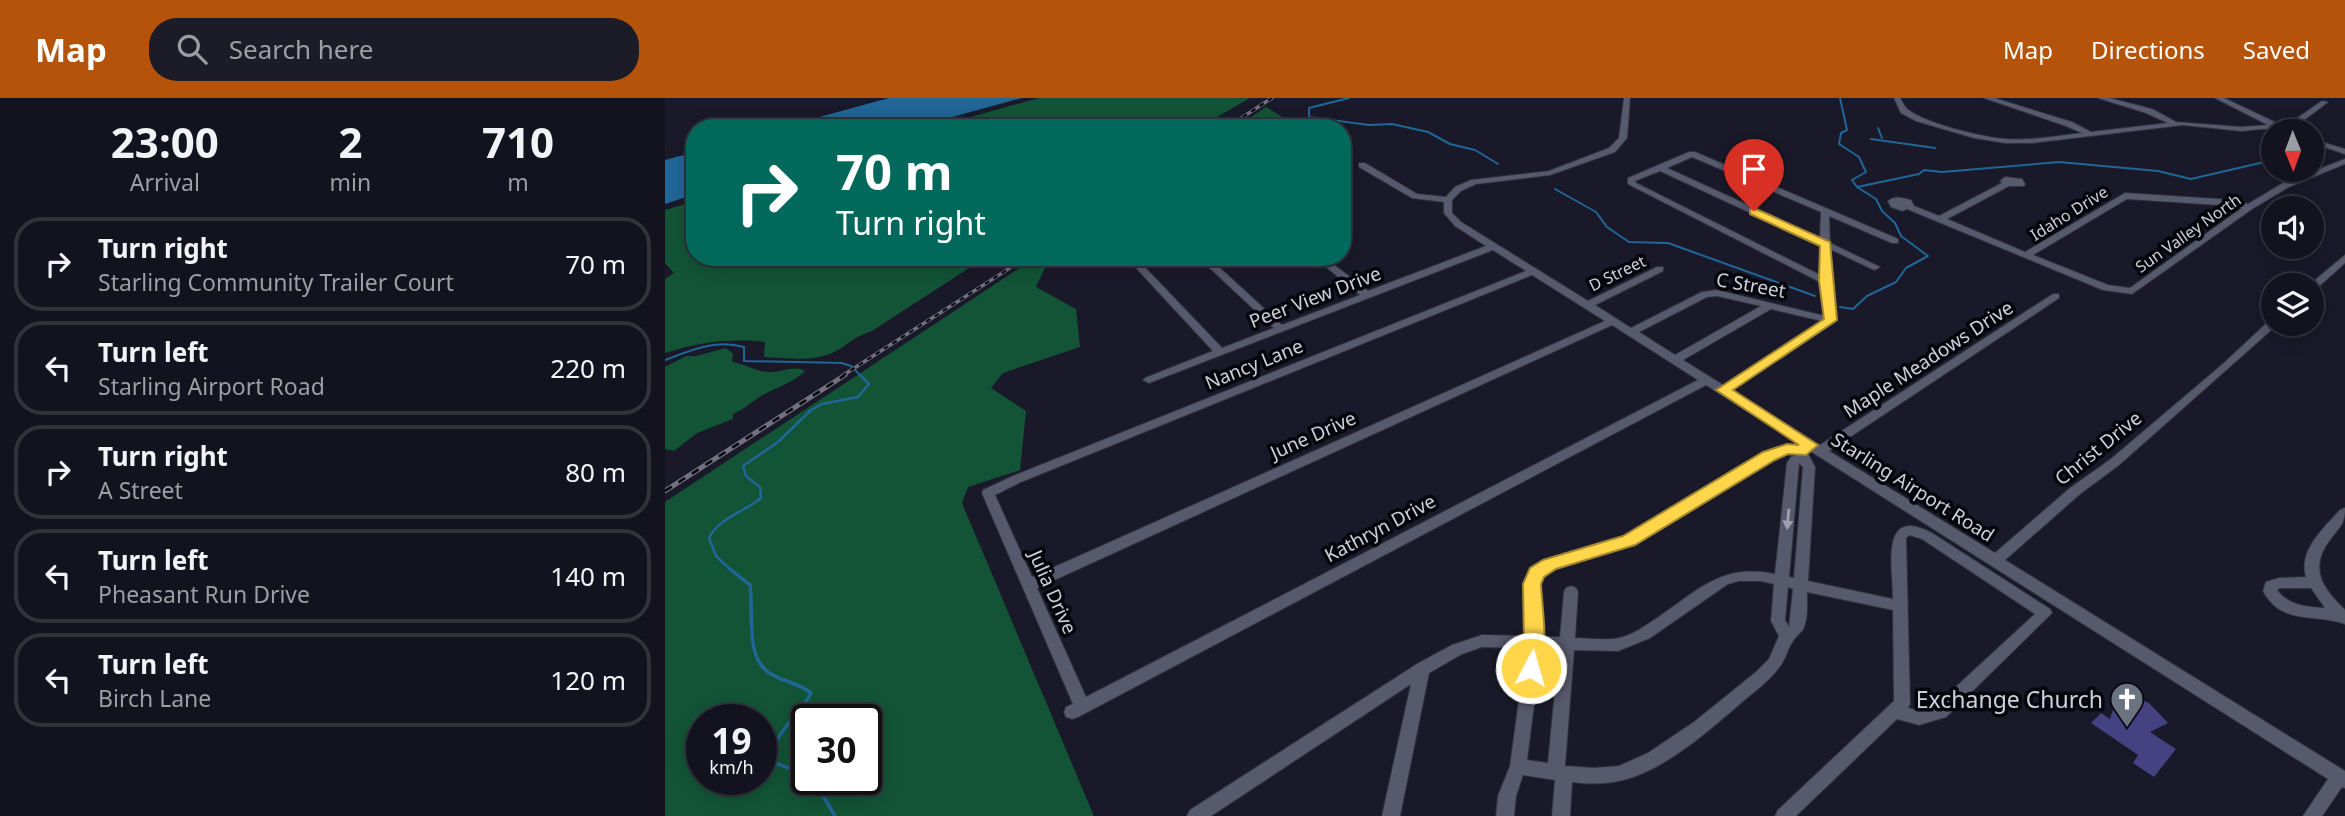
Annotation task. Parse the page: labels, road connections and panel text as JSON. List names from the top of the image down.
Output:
{
  "streets": {
    "street": [
      "Idaho Drive",
      "Sun Valley North",
      "D Street",
      "C Street",
      "Peer View Drive",
      "Maple Meadows Drive",
      "Nancy Lane",
      "June Drive",
      "Christ Drive",
      "Starling Airport Road",
      "Kathryn Drive",
      "Julia Drive"
    ]
  },
  "crossings": [
    ["Idaho Drive", "Sun Valley North"],
    ["D Street", "Starling Airport Road"],
    ["C Street", "Starling Airport Road"],
    ["Peer View Drive", "Starling Airport Road"],
    ["Maple Meadows Drive", "Starling Airport Road"],
    ["Nancy Lane", "Starling Airport Road"],
    ["Nancy Lane", "Julia Drive"],
    ["June Drive", "Starling Airport Road"],
    ["June Drive", "Julia Drive"],
    ["Christ Drive", "Starling Airport Road"],
    ["Starling Airport Road", "Kathryn Drive"],
    ["Kathryn Drive", "Julia Drive"]
  ],
  "places": {
    "church": ["Exchange Church"]
  },
  "north": "bottom",
  "page": {
    "header": "Map",
    "search": "Search here",
    "nav": ["Map", "Directions", "Saved"],
    "eta": [
      "23:00",
      "Arrival",
      "2",
      "min",
      "710",
      "m"
    ],
    "turn": ["70 m", "Turn right"],
    "list": [
      {
        "name": "Turn right",
        "note": "Starling Community Trailer Court",
        "value": "70 m"
      },
      {
        "name": "Turn left",
        "note": "Starling Airport Road",
        "value": "220 m"
      },
      {
        "name": "Turn right",
        "note": "A Street",
        "value": "80 m"
      },
      {
        "name": "Turn left",
        "note": "Pheasant Run Drive",
        "value": "140 m"
      },
      {
        "name": "Turn left",
        "note": "Birch Lane",
        "value": "120 m"
      }
    ],
    "speed": "19 km/h",
    "limit": "30"
  }
}
